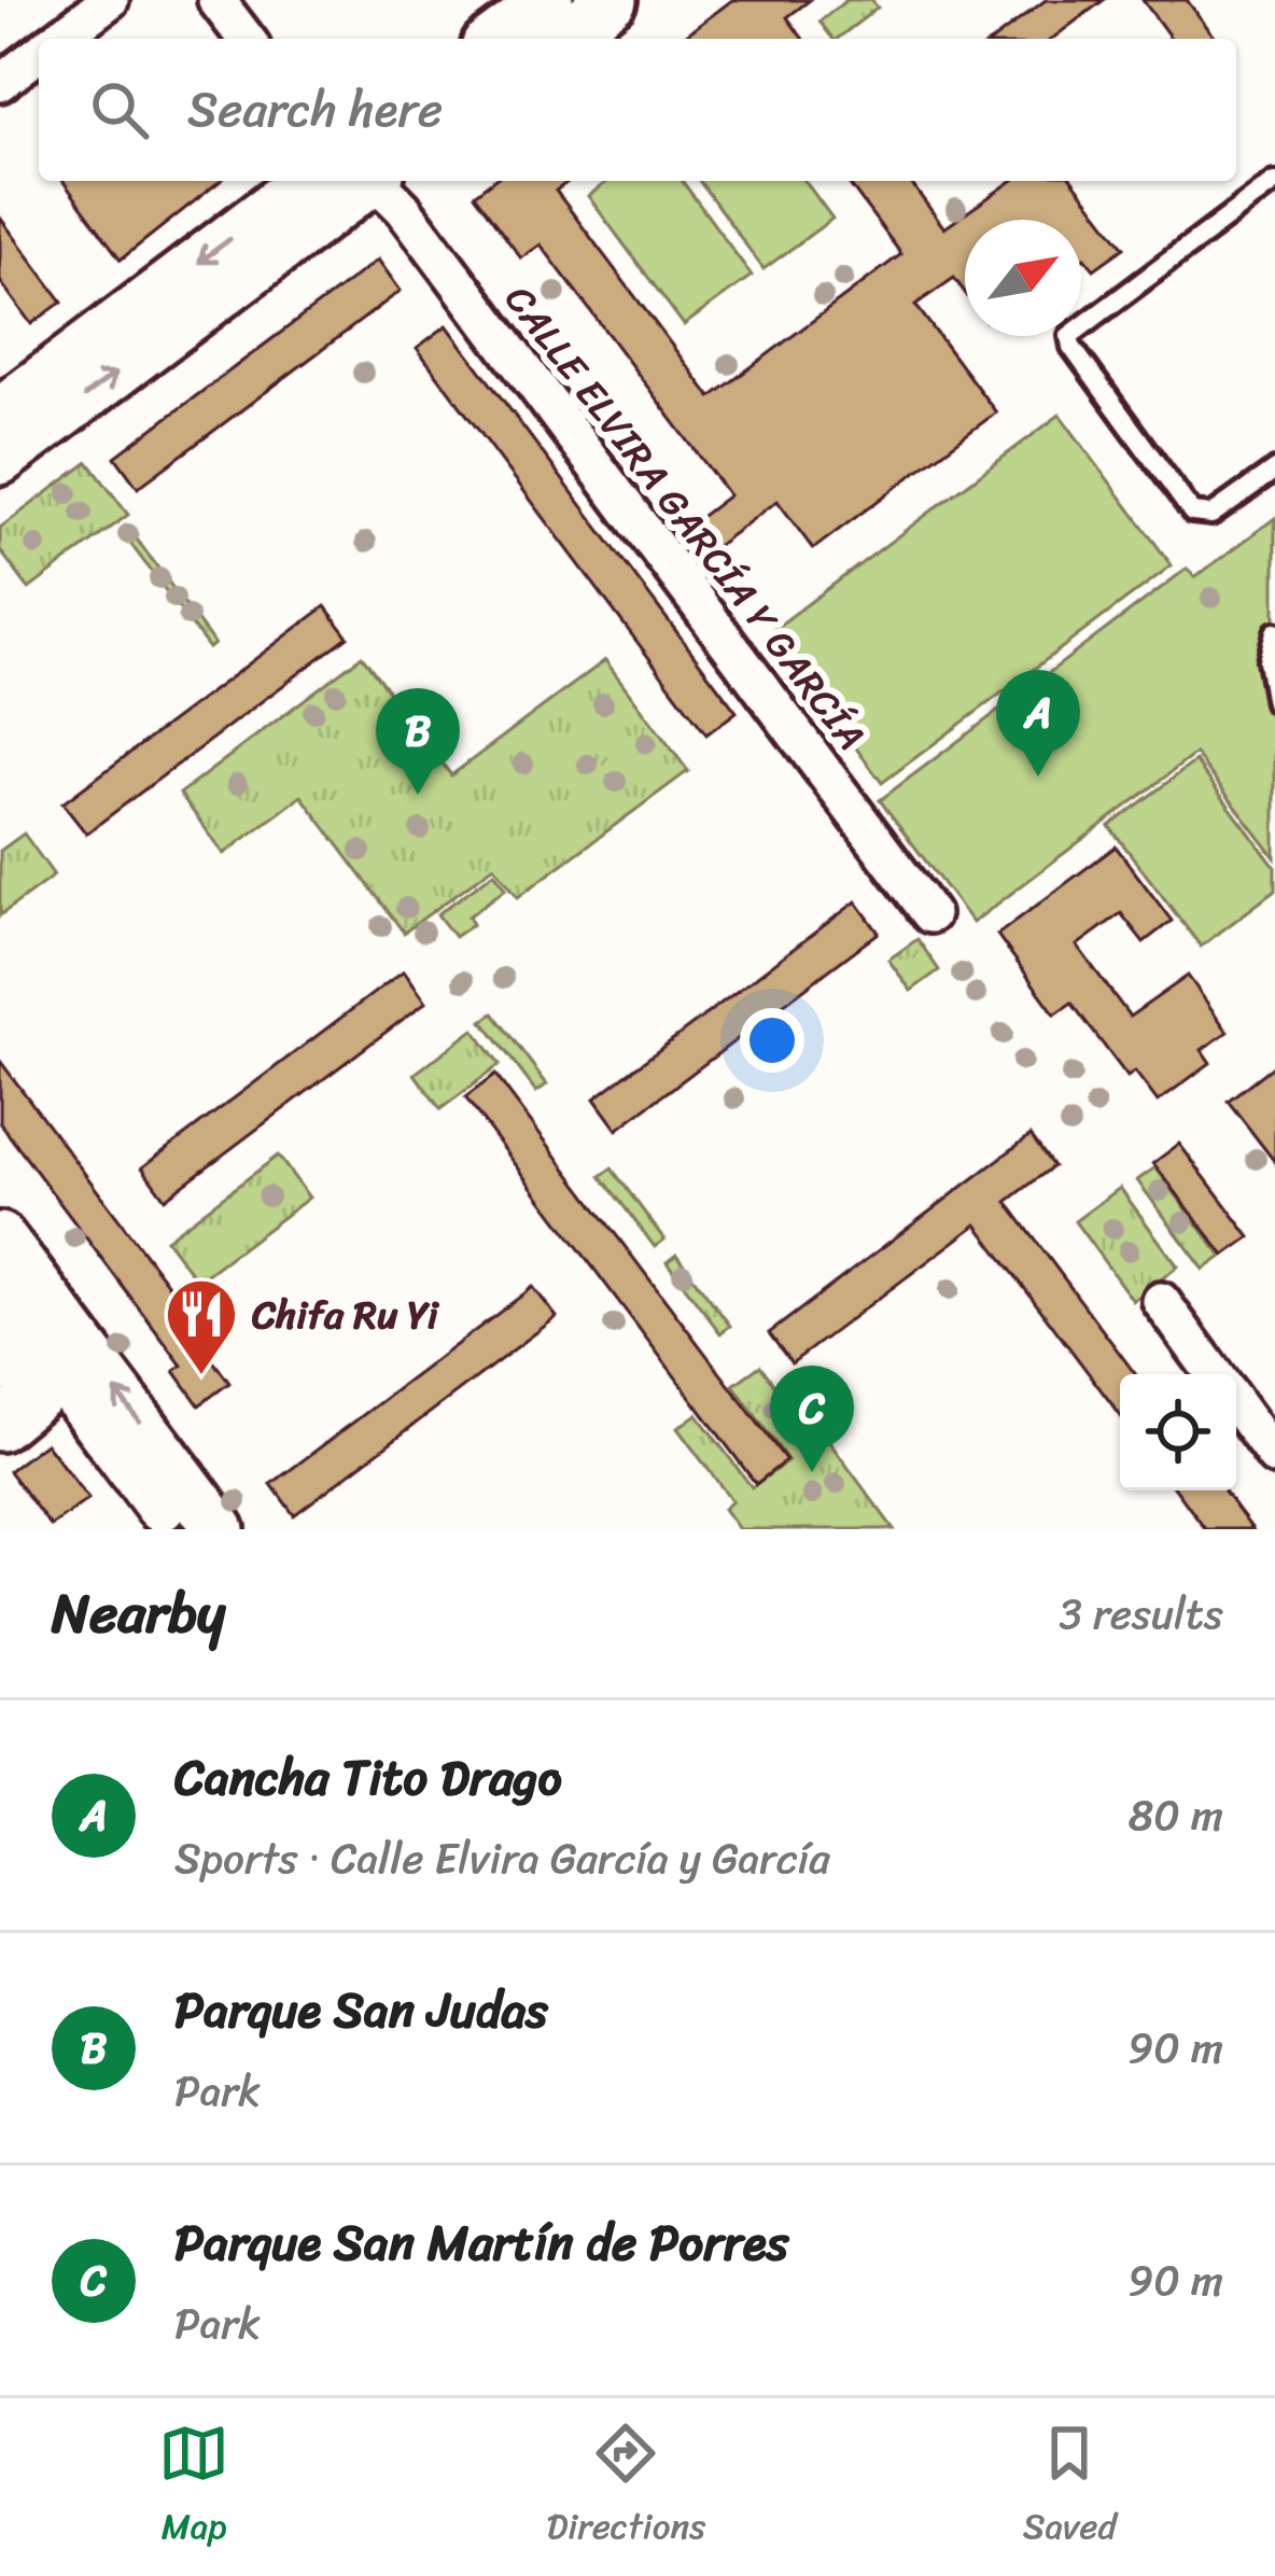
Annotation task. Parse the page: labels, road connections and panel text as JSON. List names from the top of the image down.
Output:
{
  "streets": {
    "street": ["CALLE ELVIRA GARCÍA Y GARCÍA"]
  },
  "places": {
    "restaurant": ["Chifa Ru Yi"]
  },
  "north": "top right",
  "page": {
    "search": "Search here",
    "pins": ["A", "B", "C"],
    "heading": ["Nearby", "3 results"],
    "list": [
      {
        "mark": "A",
        "name": "Cancha Tito Drago",
        "note": "Sports · Calle Elvira García y García",
        "value": "80 m"
      },
      {
        "mark": "B",
        "name": "Parque San Judas",
        "note": "Park",
        "value": "90 m"
      },
      {
        "mark": "C",
        "name": "Parque San Martín de Porres",
        "note": "Park",
        "value": "90 m"
      }
    ],
    "nav": ["Map", "Directions", "Saved"]
  }
}
